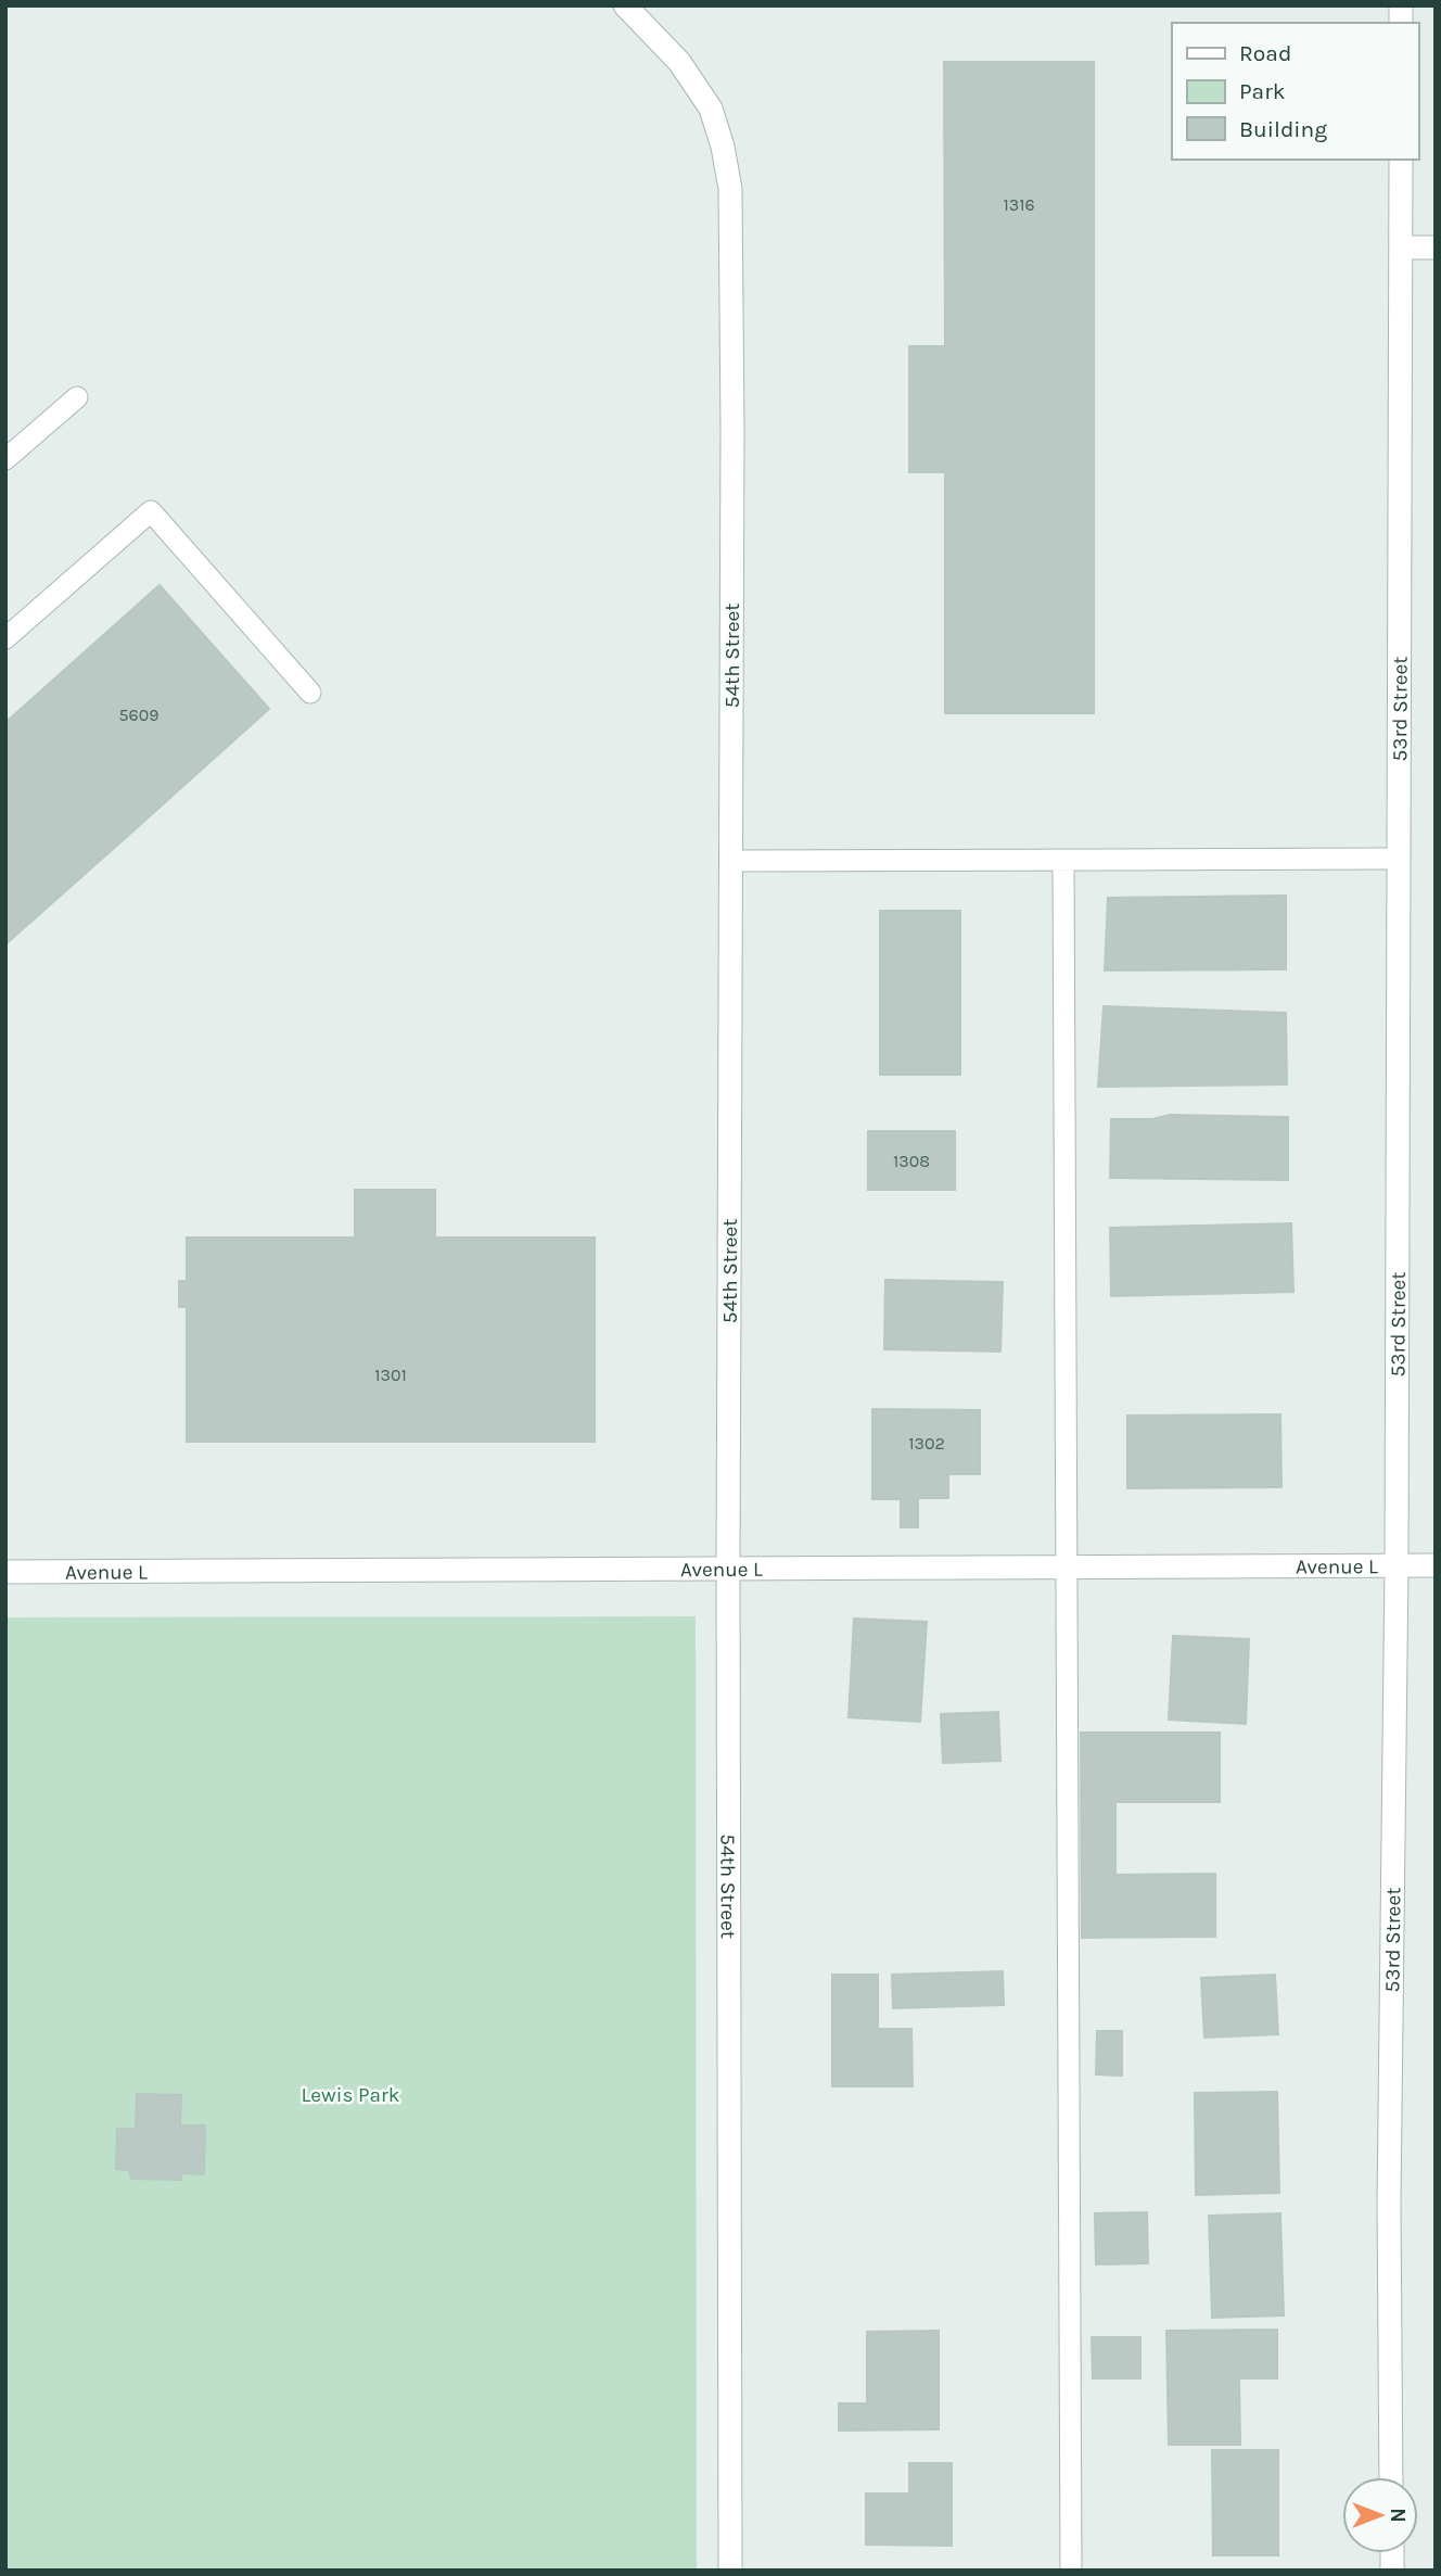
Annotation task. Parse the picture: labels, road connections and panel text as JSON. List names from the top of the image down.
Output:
{
  "streets": {
    "street": ["54th Street", "53rd Street", "Avenue L"]
  },
  "crossings": [
    ["54th Street", "Avenue L"],
    ["53rd Street", "Avenue L"]
  ],
  "parks": ["Lewis Park"],
  "house_numbers": [
    "1316",
    "5609",
    "1308",
    "1301",
    "1302"
  ],
  "legend": ["Road", "Park", "Building"],
  "north": "right"
}
